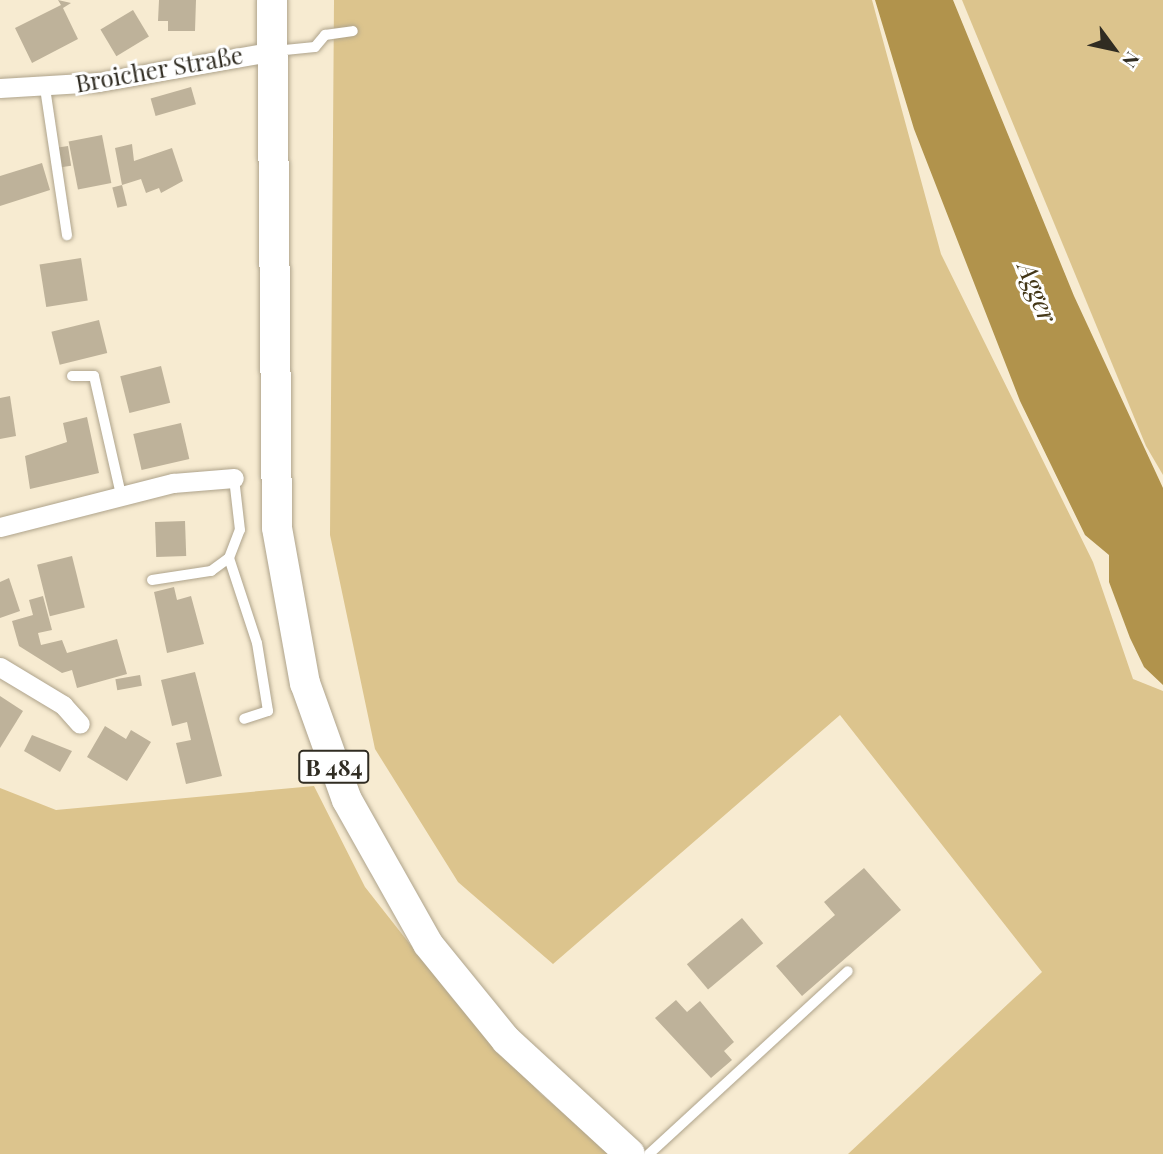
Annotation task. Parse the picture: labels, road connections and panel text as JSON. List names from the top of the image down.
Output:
{
  "streets": {
    "main road": ["B 484"],
    "street": ["Broicher Straße"]
  },
  "crossings": [
    ["Broicher Straße", "B 484"]
  ],
  "water": ["Agger"],
  "north": "bottom right"
}
